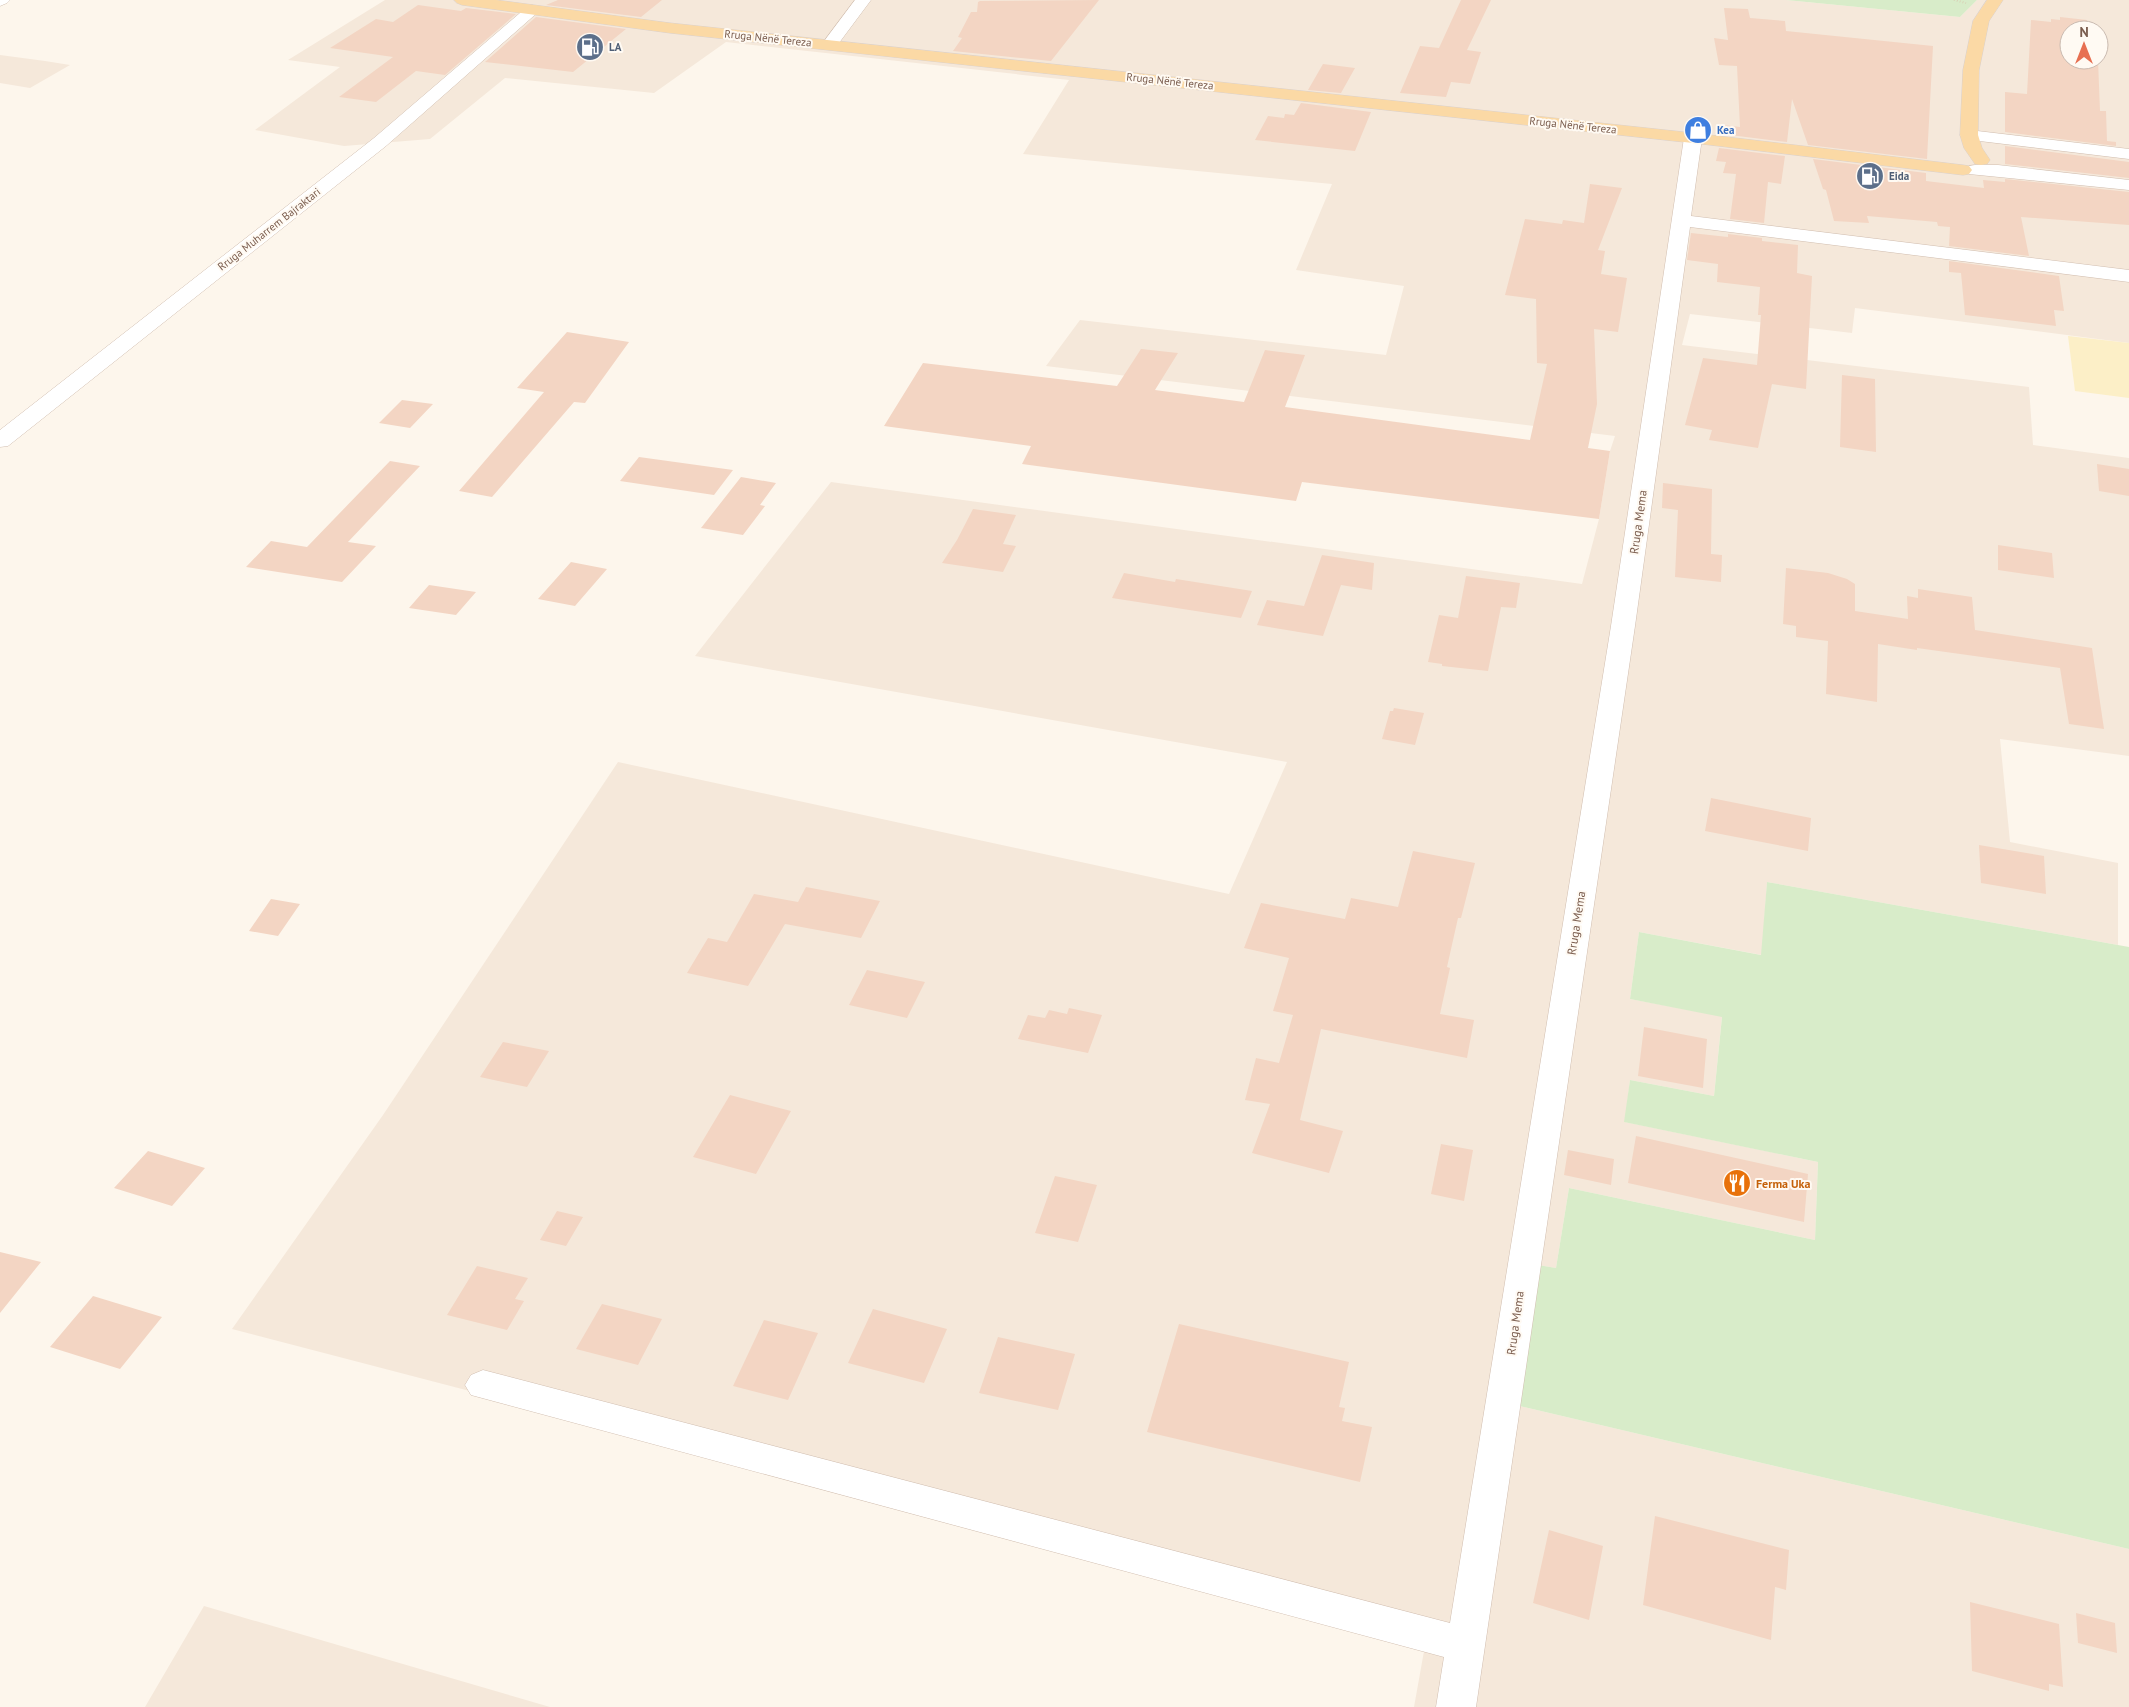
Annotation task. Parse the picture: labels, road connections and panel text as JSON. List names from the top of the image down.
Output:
{
  "streets": {
    "main road": ["Rruga Nënë Tereza"],
    "street": ["Rruga Muharrem Bajraktari", "Rruga Mema"]
  },
  "crossings": [
    ["Rruga Nënë Tereza", "Rruga Muharrem Bajraktari"],
    ["Rruga Nënë Tereza", "Rruga Mema"]
  ],
  "places": {
    "fuel station": ["LA", "Eida"],
    "shop": ["Kea"],
    "restaurant": ["Ferma Uka"]
  },
  "north": "top"
}
